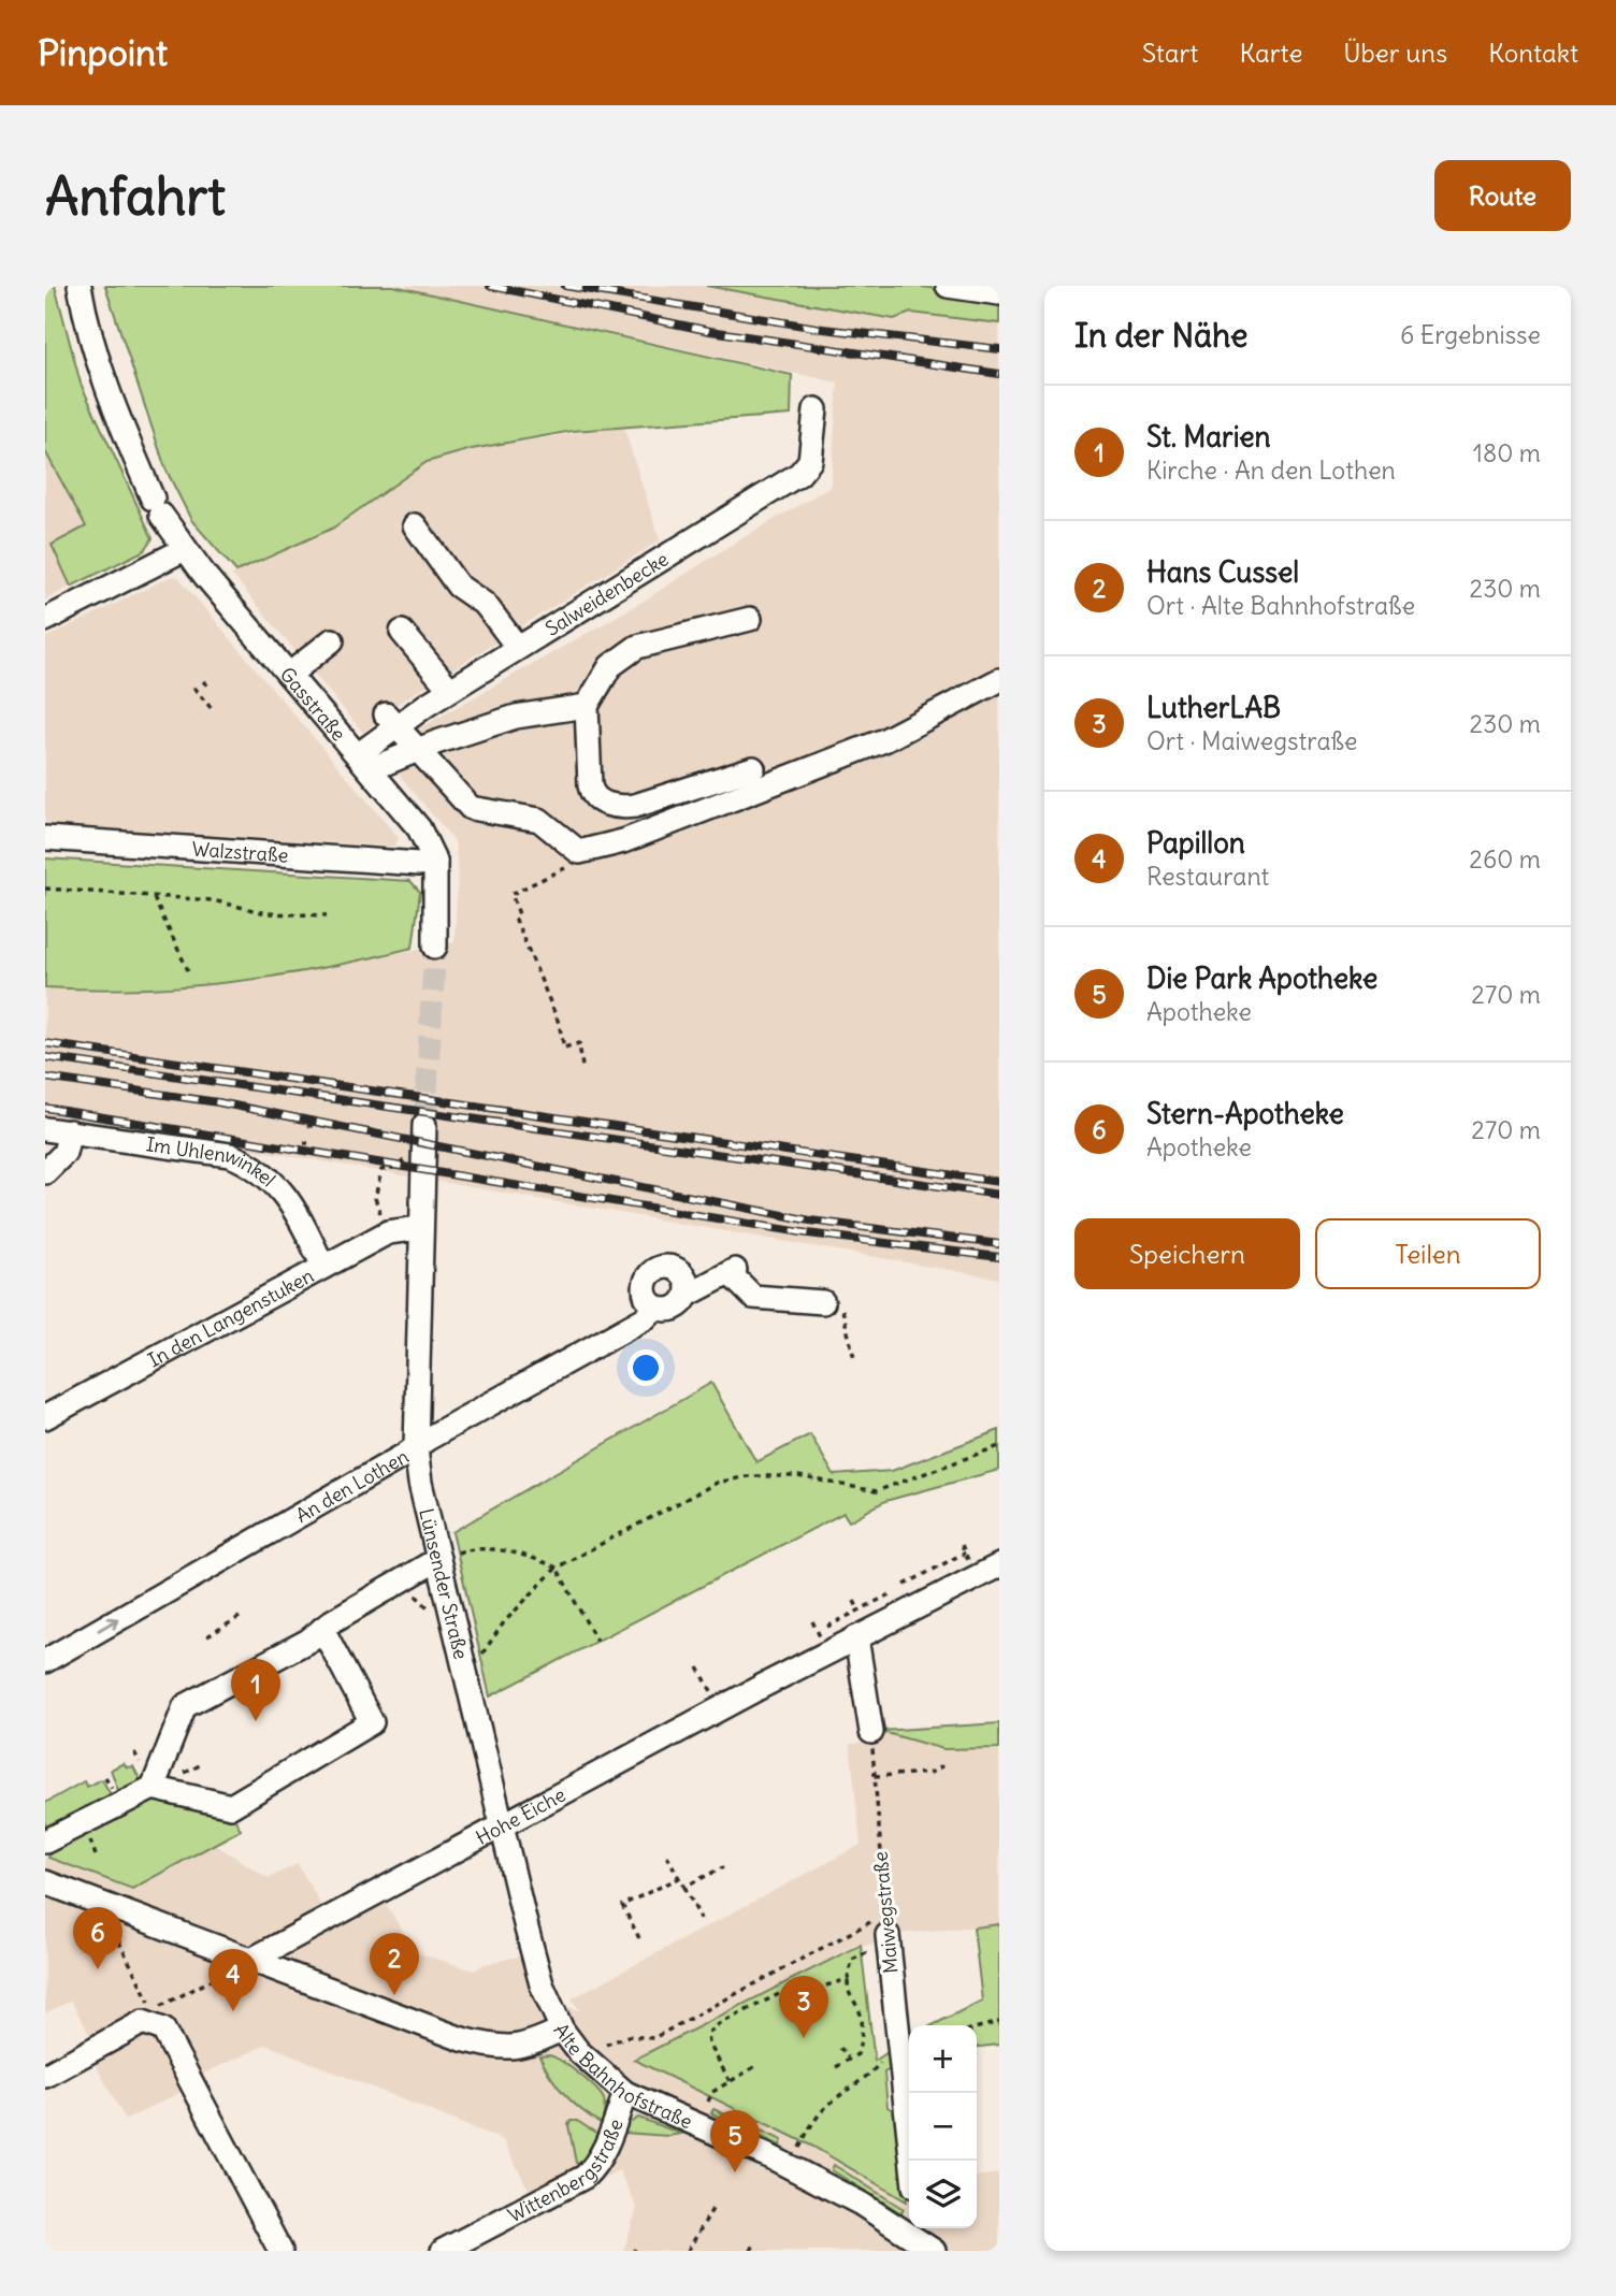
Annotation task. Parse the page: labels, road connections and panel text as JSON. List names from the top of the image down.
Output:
{
  "streets": {
    "street": [
      "Salweidenbecke",
      "Gasstraße",
      "Walzstraße",
      "Im Uhlenwinkel",
      "In den Langenstuken",
      "An den Lothen",
      "Lünsender Straße",
      "Hohe Eiche",
      "Maiwegstraße",
      "Alte Bahnhofstraße",
      "Wittenbergstraße"
    ]
  },
  "crossings": [
    ["Salweidenbecke", "Gasstraße"],
    ["Gasstraße", "Walzstraße"],
    ["Im Uhlenwinkel", "In den Langenstuken"],
    ["In den Langenstuken", "Lünsender Straße"],
    ["An den Lothen", "Lünsender Straße"],
    ["Lünsender Straße", "Hohe Eiche"],
    ["Lünsender Straße", "Alte Bahnhofstraße"],
    ["Hohe Eiche", "Alte Bahnhofstraße"],
    ["Alte Bahnhofstraße", "Wittenbergstraße"]
  ],
  "page": {
    "header": "Pinpoint",
    "nav": [
      "Start",
      "Karte",
      "Über uns",
      "Kontakt"
    ],
    "buttons": [
      "Route",
      ["Speichern", "Teilen"]
    ],
    "title": "Anfahrt",
    "heading": ["In der Nähe", "6 Ergebnisse"],
    "list": [
      {
        "mark": "1",
        "name": "St. Marien",
        "note": "Kirche · An den Lothen",
        "value": "180 m"
      },
      {
        "mark": "2",
        "name": "Hans Cussel",
        "note": "Ort · Alte Bahnhofstraße",
        "value": "230 m"
      },
      {
        "mark": "3",
        "name": "LutherLAB",
        "note": "Ort · Maiwegstraße",
        "value": "230 m"
      },
      {
        "mark": "4",
        "name": "Papillon",
        "note": "Restaurant",
        "value": "260 m"
      },
      {
        "mark": "5",
        "name": "Die Park Apotheke",
        "note": "Apotheke",
        "value": "270 m"
      },
      {
        "mark": "6",
        "name": "Stern-Apotheke",
        "note": "Apotheke",
        "value": "270 m"
      }
    ],
    "pins": [
      "1",
      "6",
      "2",
      "4",
      "3",
      "5"
    ],
    "map_buttons": ["+", "−"]
  }
}
